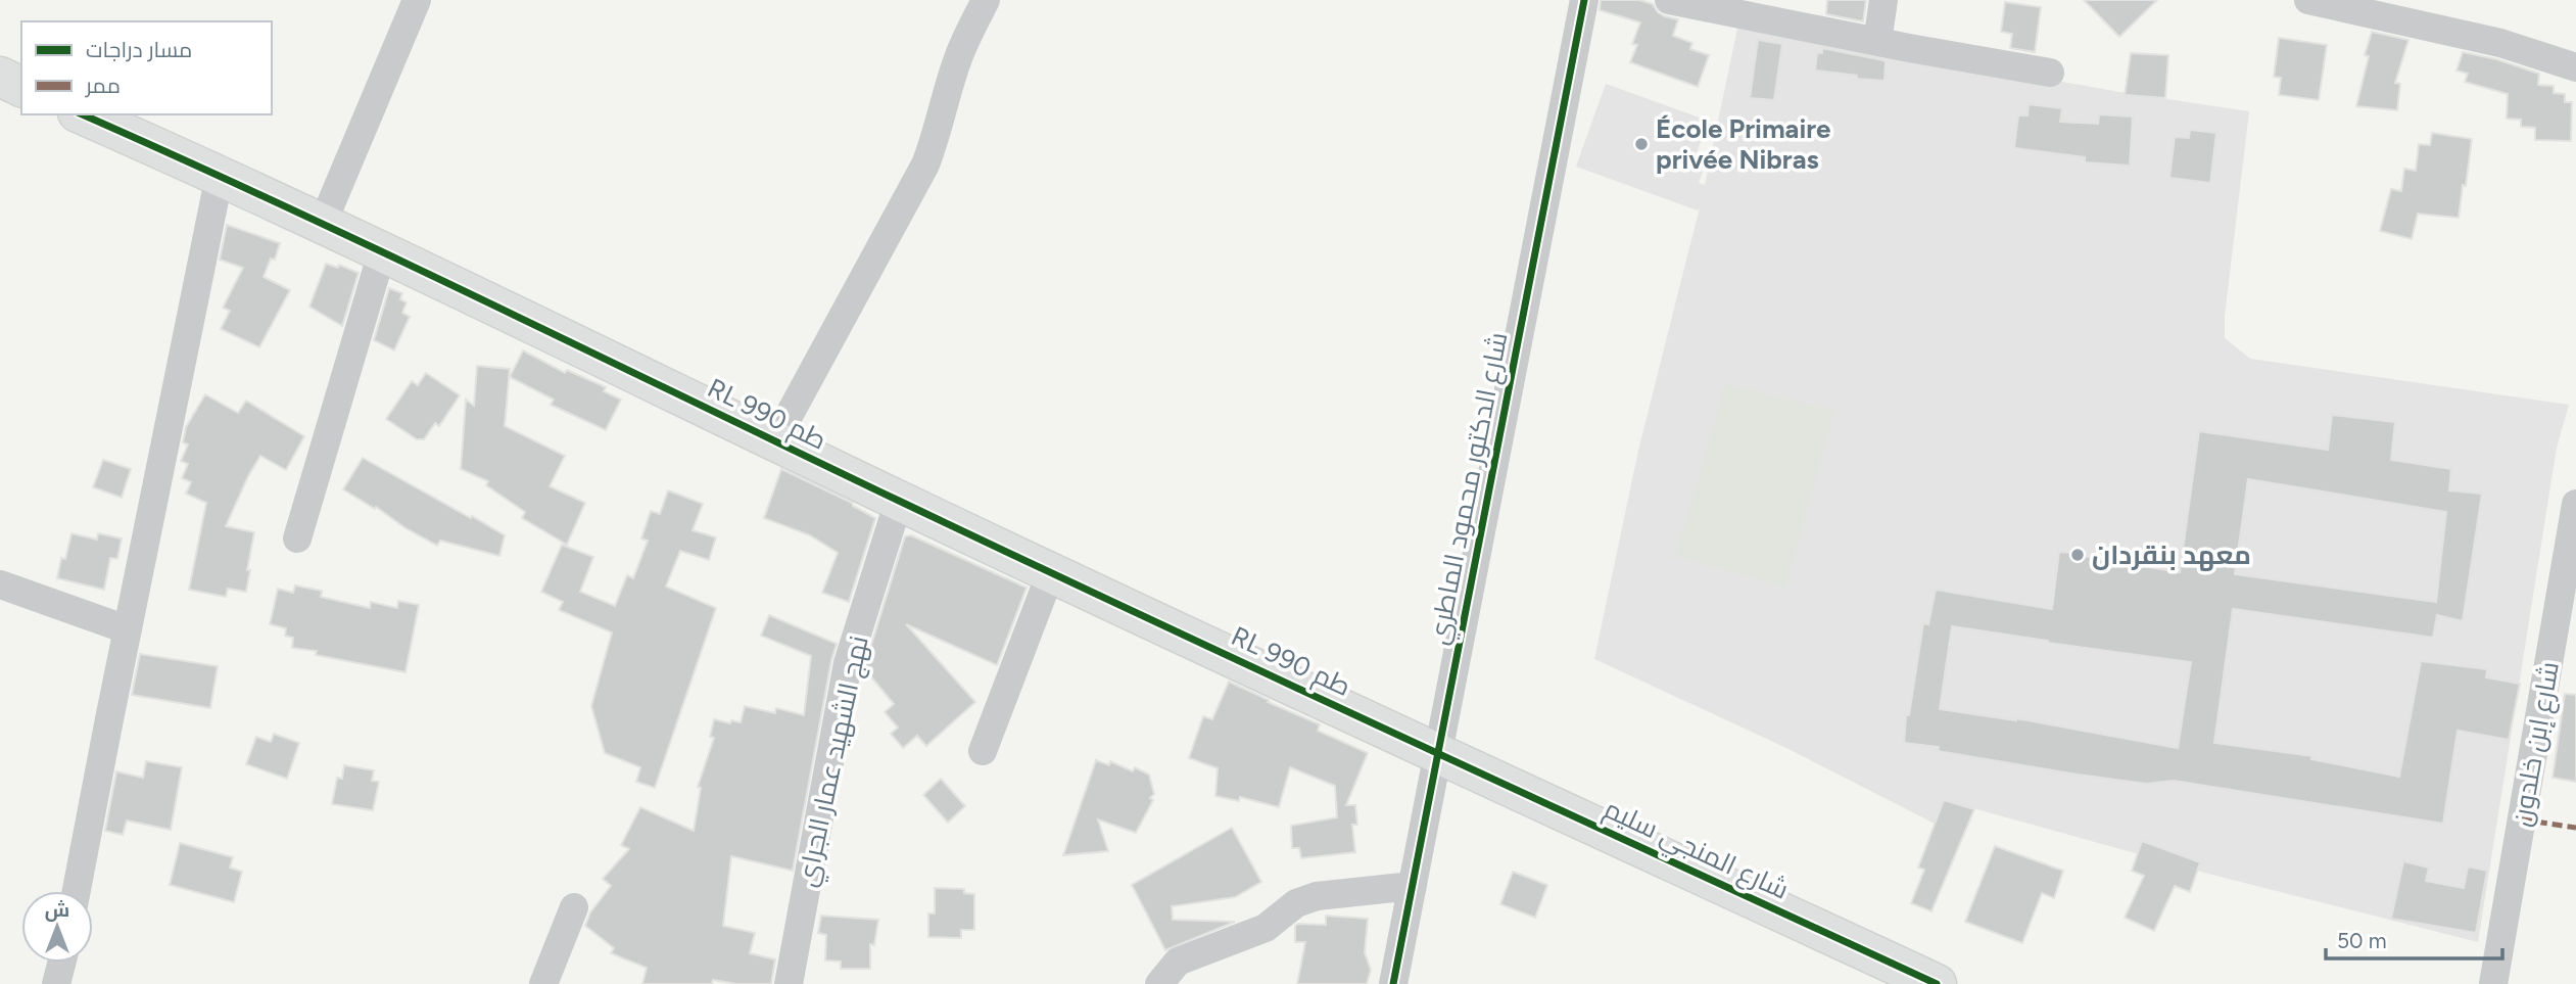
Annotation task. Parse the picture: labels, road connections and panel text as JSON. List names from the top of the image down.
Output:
{
  "streets": {
    "street": [
      "RL طم 990",
      "شارع الدكتور محمود الماطري",
      "شارع إبن خلدون",
      "نهج الشهيد عمار الجراي",
      "شارع المنجي سليم"
    ]
  },
  "crossings": [
    ["RL طم 990", "شارع الدكتور محمود الماطري"],
    ["RL طم 990", "نهج الشهيد عمار الجراي"],
    ["RL طم 990", "شارع المنجي سليم"],
    ["شارع الدكتور محمود الماطري", "شارع المنجي سليم"]
  ],
  "places": ["École Primaire privée Nibras", "معهد بنقردان"],
  "legend": ["مسار دراجات", "ممر"],
  "scale_bar": "50 m",
  "north": "top"
}
